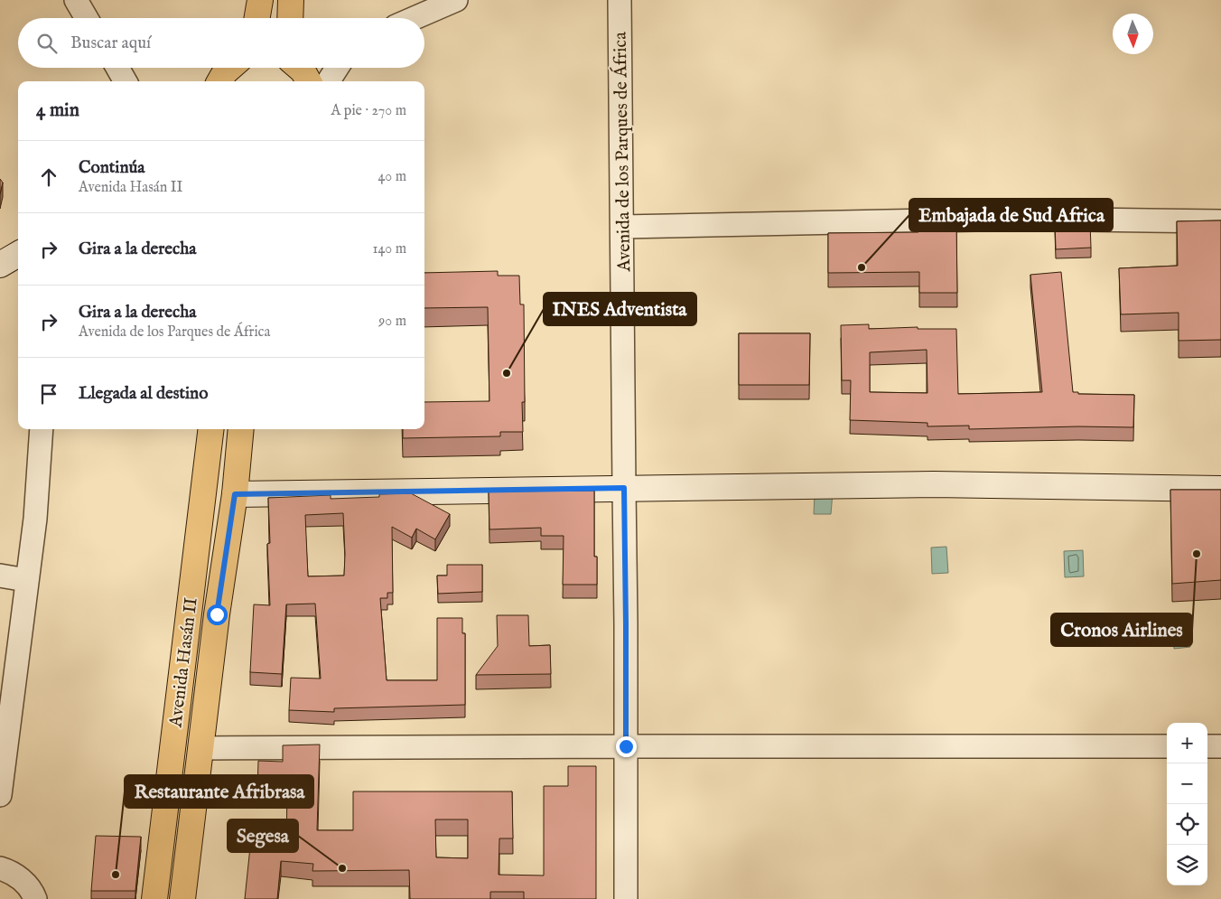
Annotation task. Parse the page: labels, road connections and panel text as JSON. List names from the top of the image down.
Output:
{
  "streets": {
    "main road": ["Avenida Hasán II"],
    "street": ["Avenida de los Parques de África"]
  },
  "places": [
    "Embajada de Sud Africa",
    "INES Adventista",
    "Cronos Airlines",
    "Segesa",
    "Restaurante Afribrasa"
  ],
  "north": "bottom",
  "page": {
    "search": "Buscar aquí",
    "heading": ["4 min", "A pie · 270 m"],
    "list": [
      ["Continúa", "Avenida Hasán II", "40 m"],
      ["Gira a la derecha", "140 m"],
      ["Gira a la derecha", "Avenida de los Parques de África", "90 m"],
      "Llegada al destino"
    ],
    "map_buttons": ["+", "−"]
  }
}
